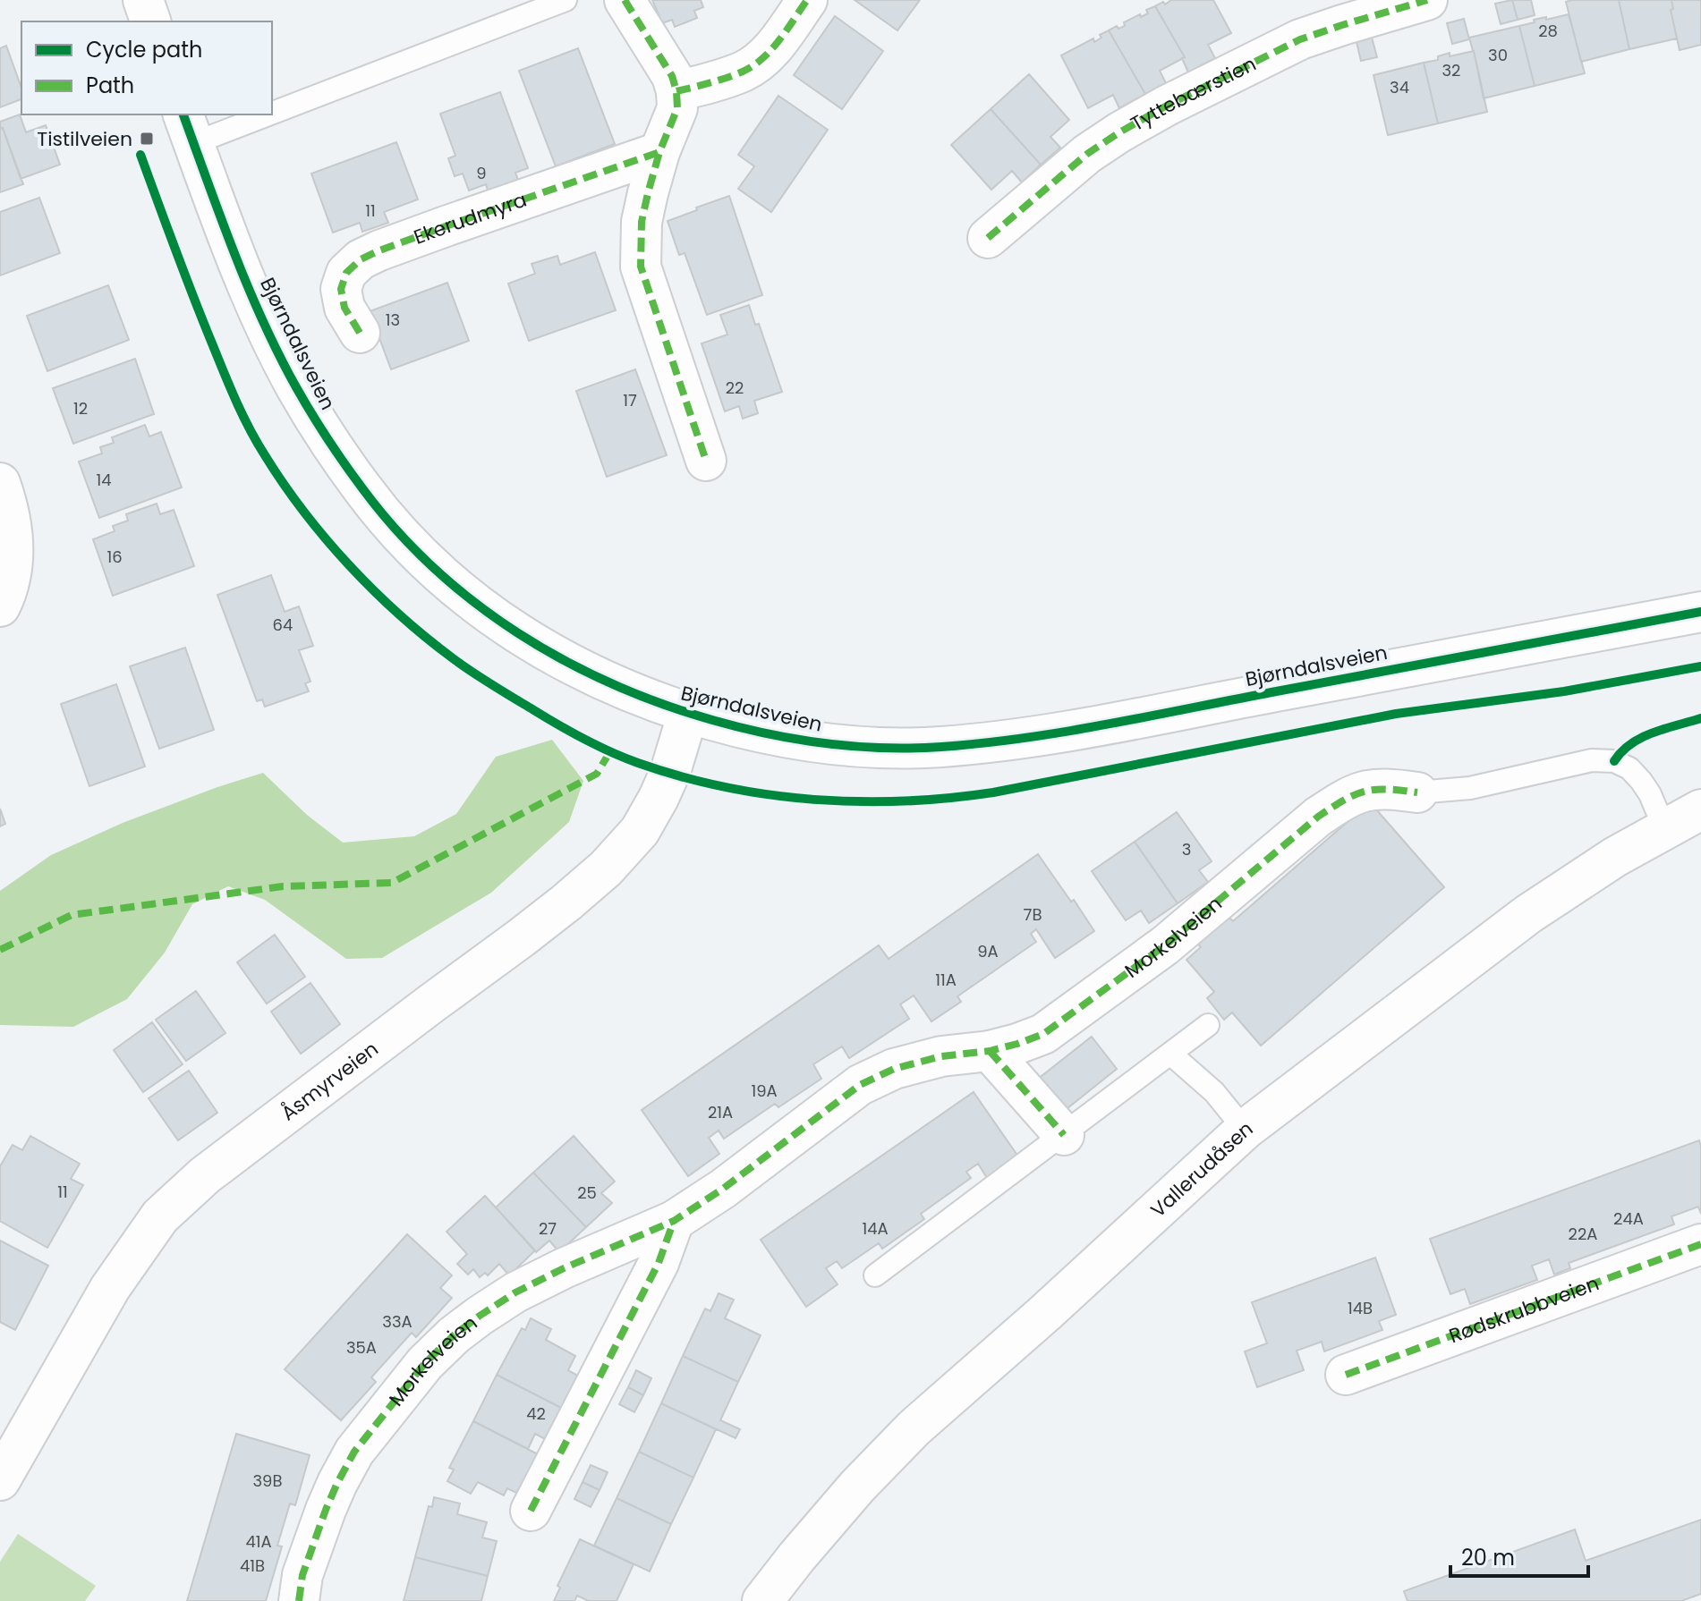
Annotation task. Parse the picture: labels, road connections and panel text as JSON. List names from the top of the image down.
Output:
{
  "streets": {
    "street": [
      "Tyttebærstien",
      "Ekerudmyra",
      "Bjørndalsveien",
      "Morkelveien",
      "Åsmyrveien",
      "Vallerudåsen",
      "Rødskrubbveien"
    ]
  },
  "crossings": [
    ["Bjørndalsveien", "Åsmyrveien"],
    ["Morkelveien", "Vallerudåsen"]
  ],
  "places": {
    "transit": ["Tistilveien"]
  },
  "house_numbers": [
    "28",
    "30",
    "32",
    "34",
    "9",
    "11",
    "13",
    "22",
    "17",
    "12",
    "14",
    "16",
    "64",
    "3",
    "7B",
    "9A",
    "11A",
    "19A",
    "21A",
    "11",
    "25",
    "24A",
    "27",
    "14A",
    "22A",
    "14B",
    "33A",
    "35A",
    "42",
    "39B",
    "41A",
    "41B"
  ],
  "legend": ["Cycle path", "Path"],
  "scale_bar": "20 m"
}
